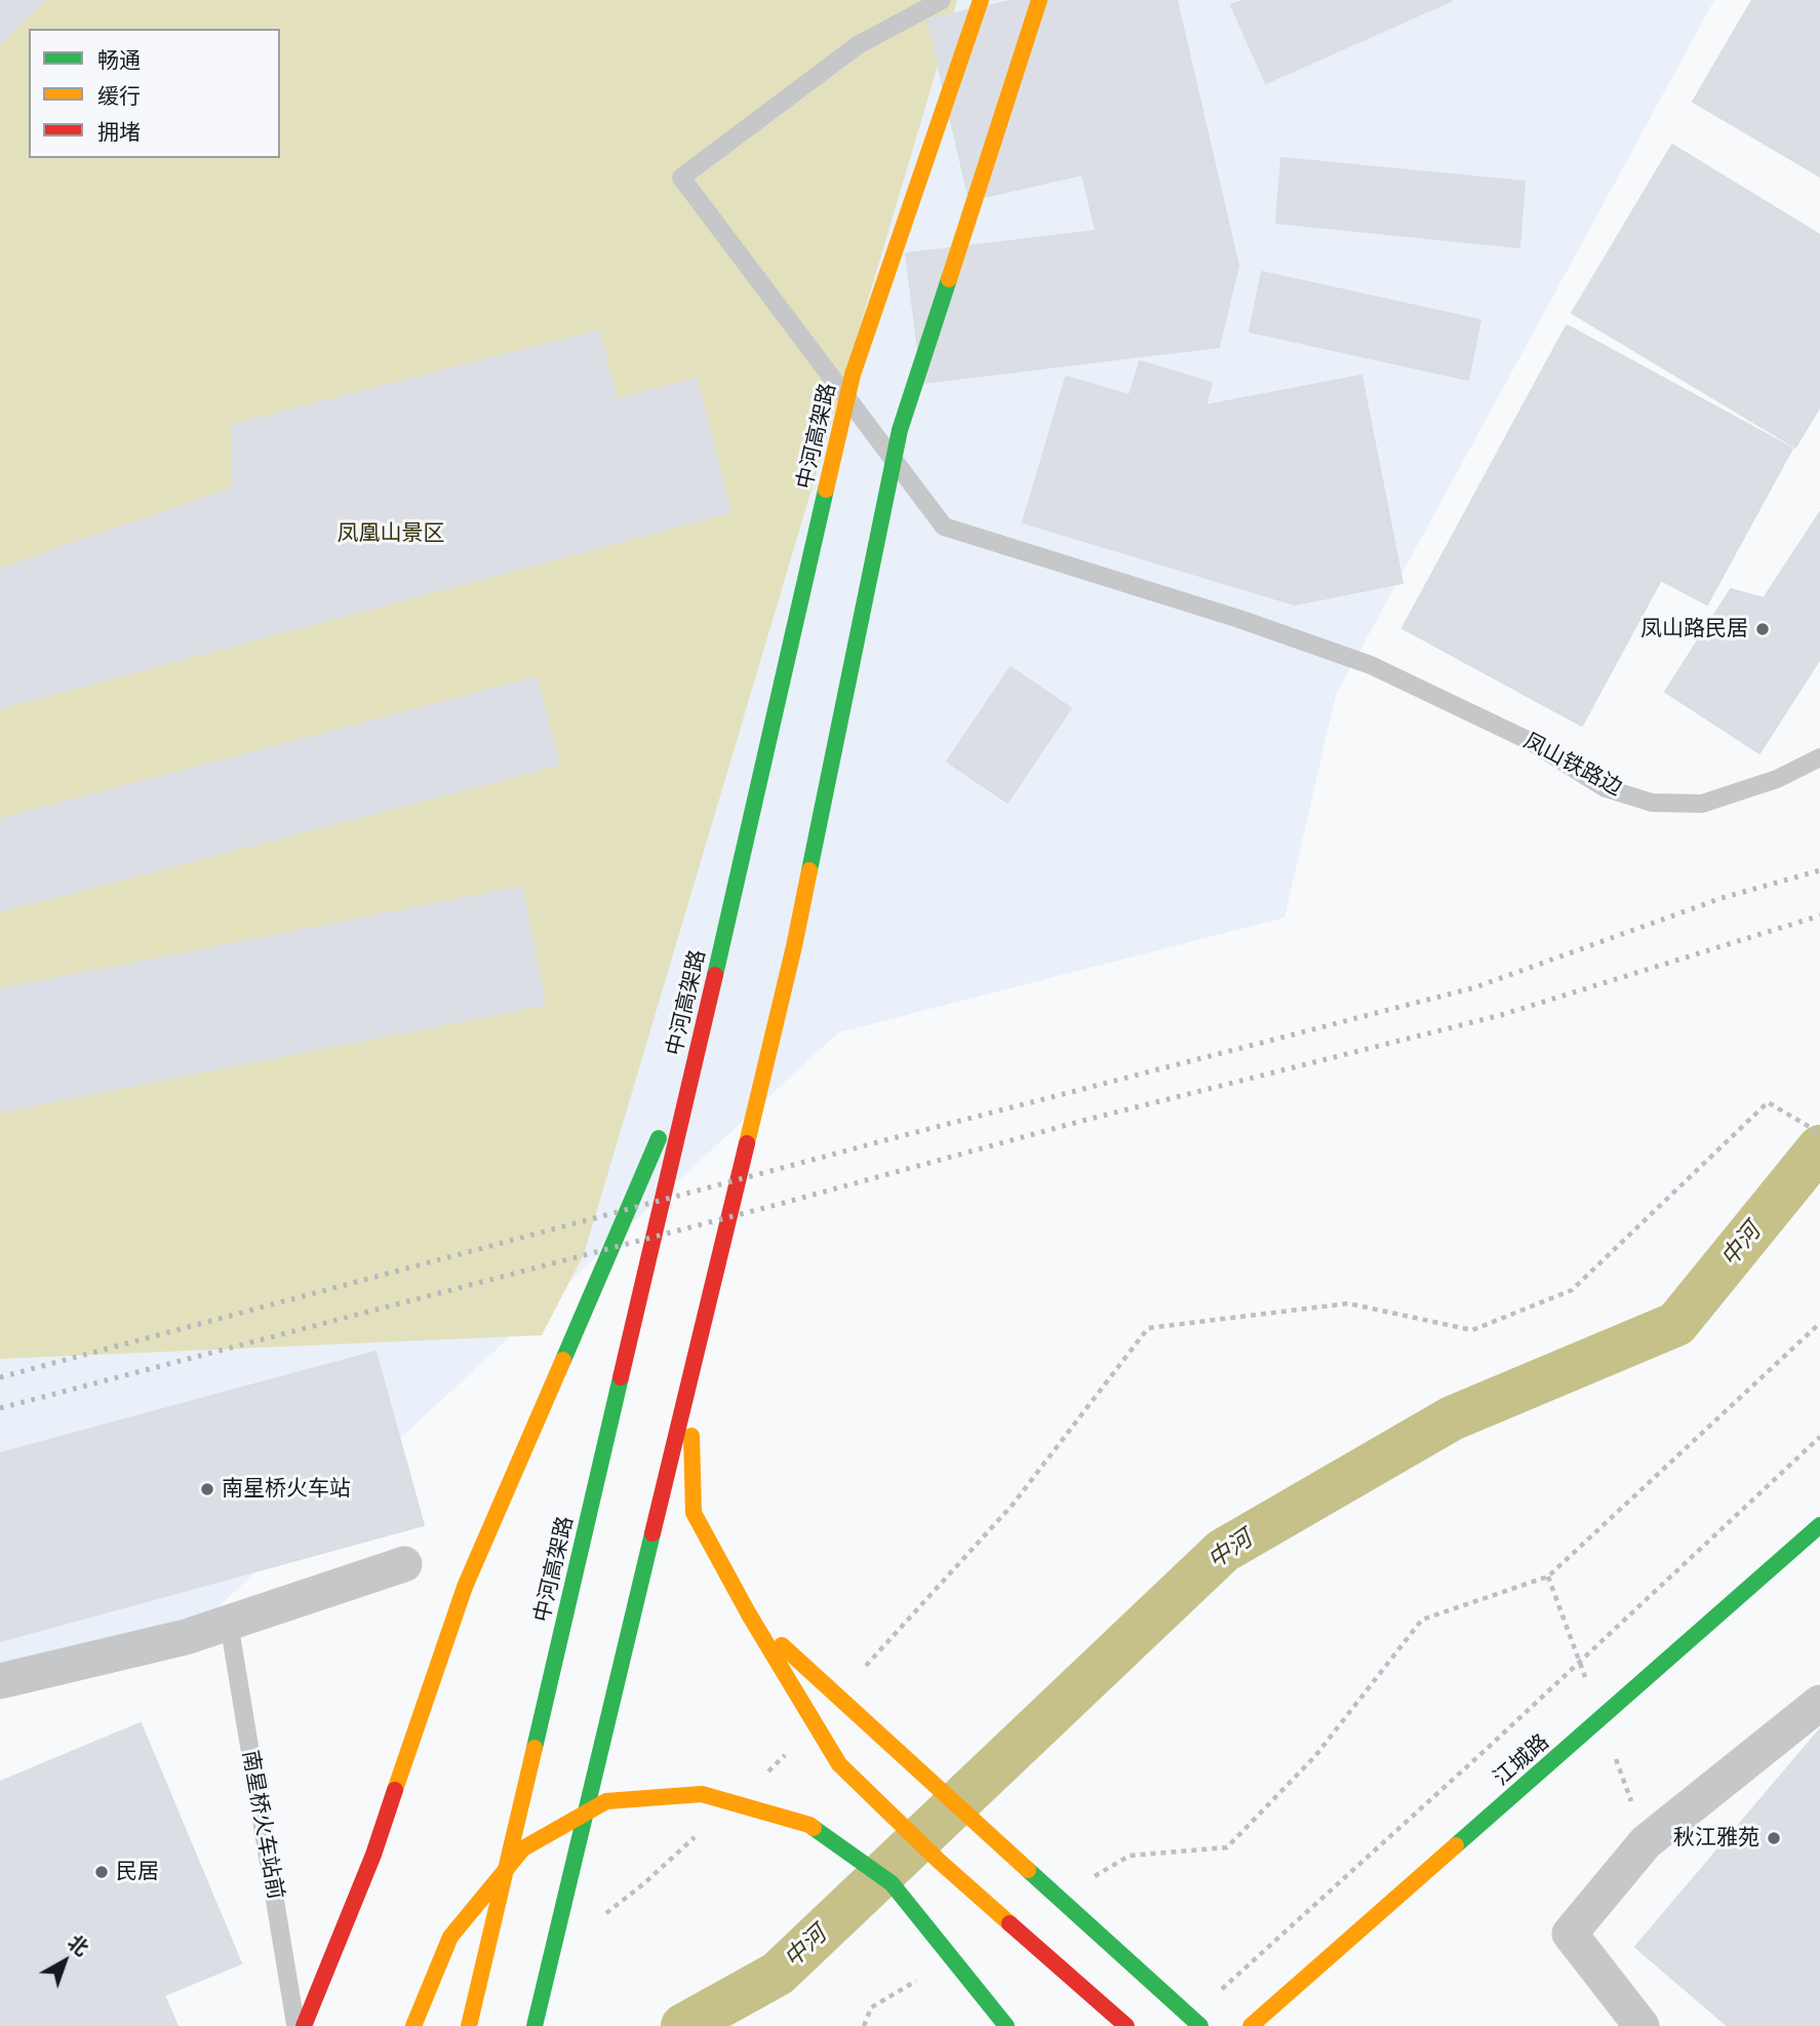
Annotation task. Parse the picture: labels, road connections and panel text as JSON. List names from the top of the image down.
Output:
{
  "streets": {
    "main road": ["中河高架路", "江城路"],
    "lane": ["凤山铁路边", "南星桥火车站前"]
  },
  "water": ["中河"],
  "parks": ["凤凰山景区"],
  "places": [
    "凤山路民居",
    "南星桥火车站",
    "秋江雅苑",
    "民居"
  ],
  "legend": ["畅通", "缓行", "拥堵"],
  "north": "top right"
}
